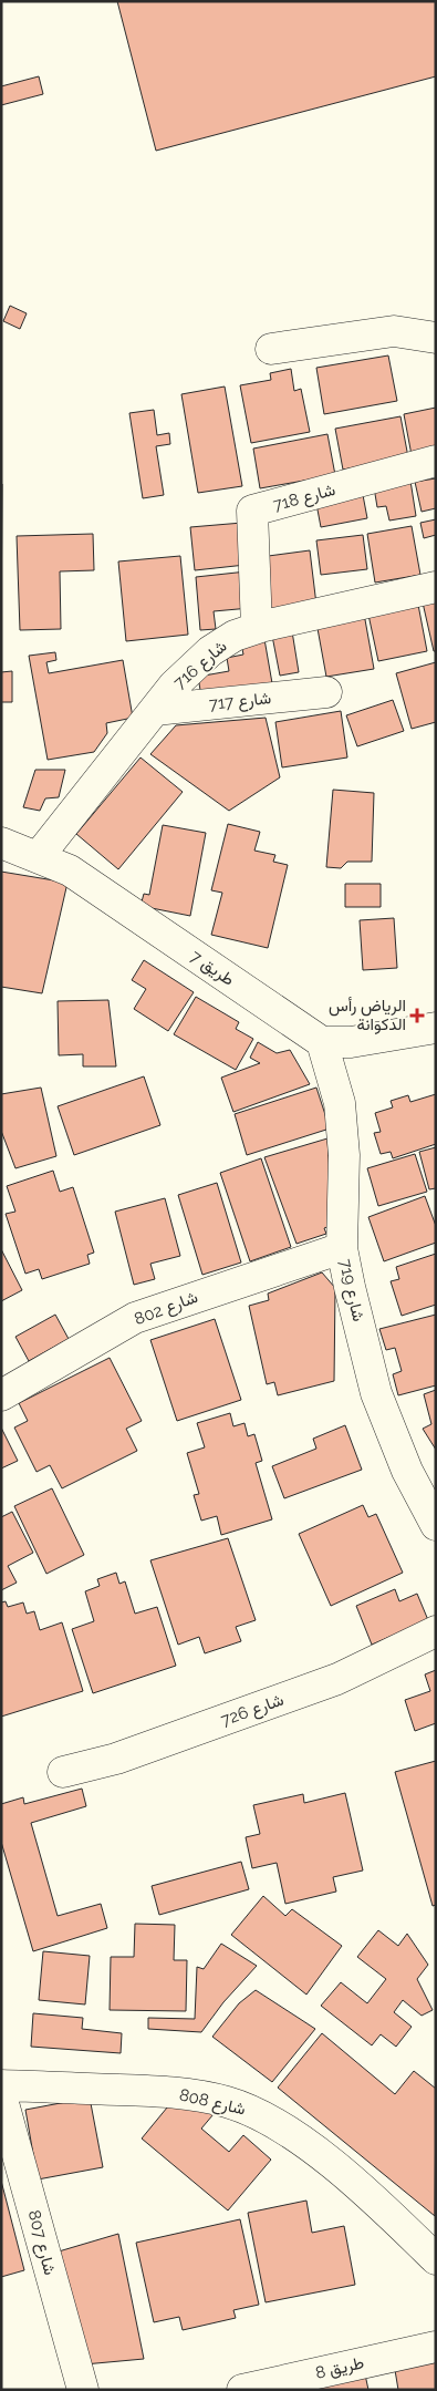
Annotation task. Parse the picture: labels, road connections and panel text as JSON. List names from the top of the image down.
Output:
{
  "streets": {
    "street": [
      "شارع 718",
      "شارع 716",
      "شارع 717",
      "7 طريق",
      "شارع 719",
      "شارع 802",
      "شارع 726",
      "شارع 808",
      "شارع 807",
      "طريق 8"
    ]
  },
  "crossings": [
    ["شارع 718", "شارع 716"],
    ["شارع 716", "شارع 717"],
    ["شارع 716", "7 طريق"],
    ["7 طريق", "شارع 719"],
    ["شارع 719", "شارع 802"]
  ],
  "places": {
    "health": ["الرياض رأس الدكوانة"]
  }
}
